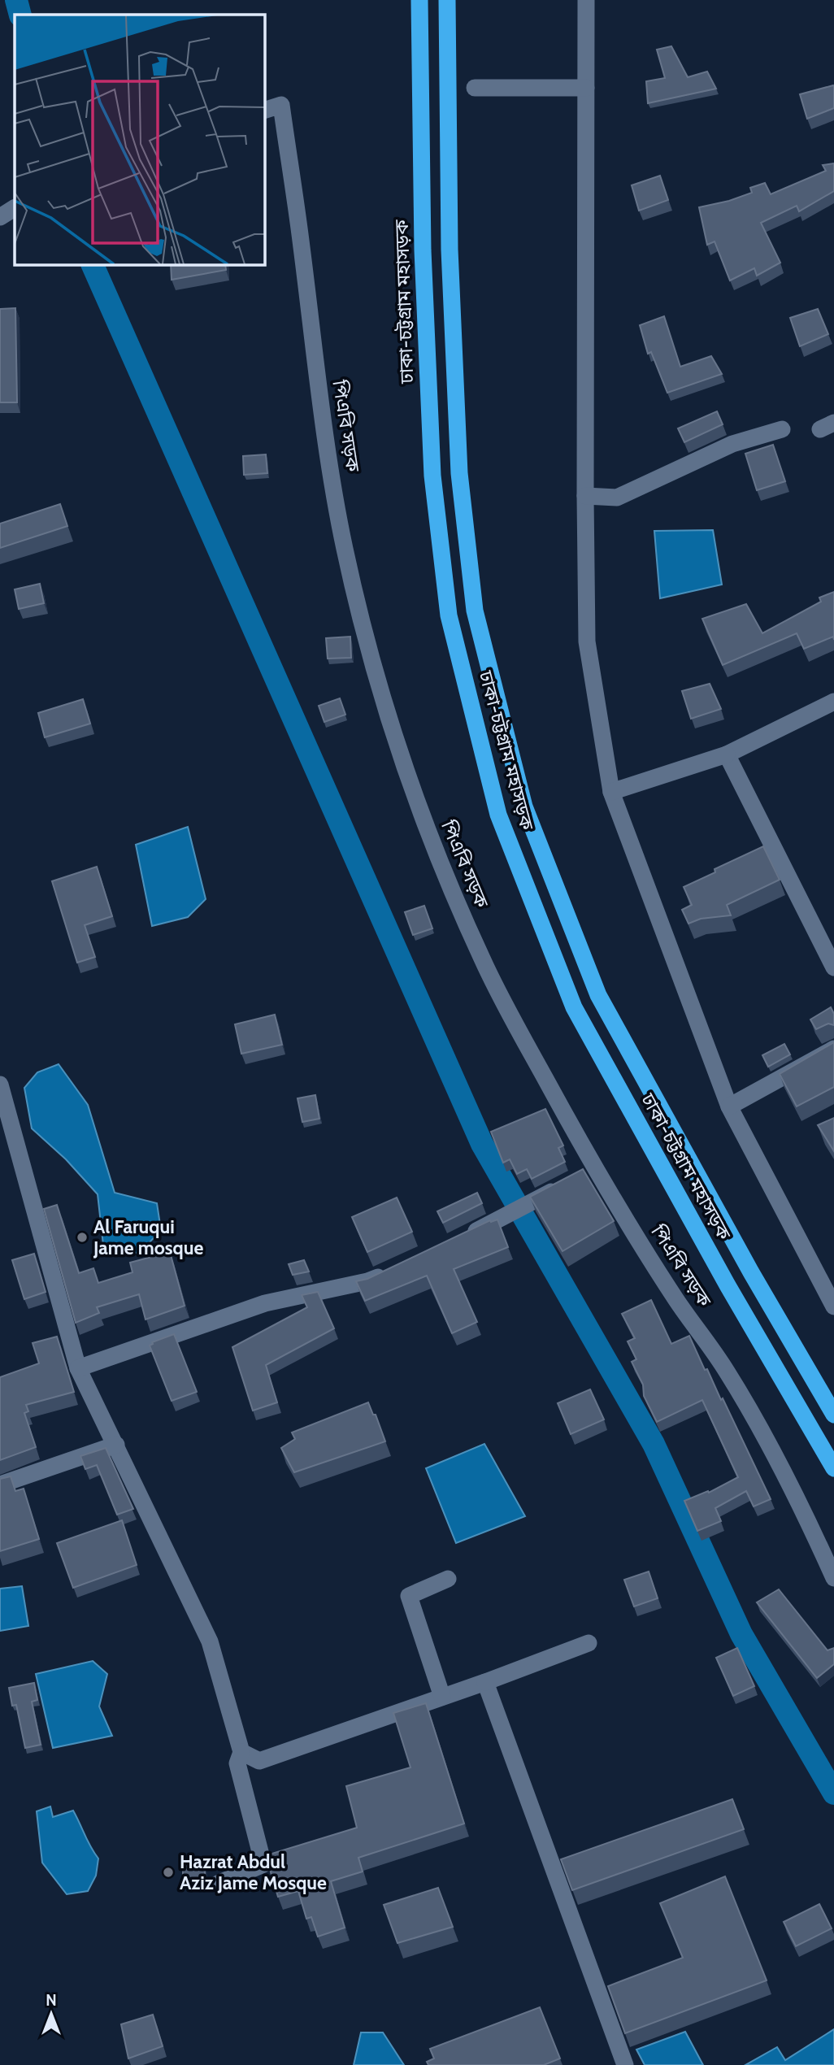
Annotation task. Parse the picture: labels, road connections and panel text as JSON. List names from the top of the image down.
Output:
{
  "streets": {
    "highway": ["ঢাকা-চট্টগ্রাম মহাসড়ক"],
    "street": ["পিএবি সড়ক"]
  },
  "places": ["Al Faruqui Jame mosque", "Hazrat Abdul Aziz Jame Mosque"],
  "north": "top"
}
